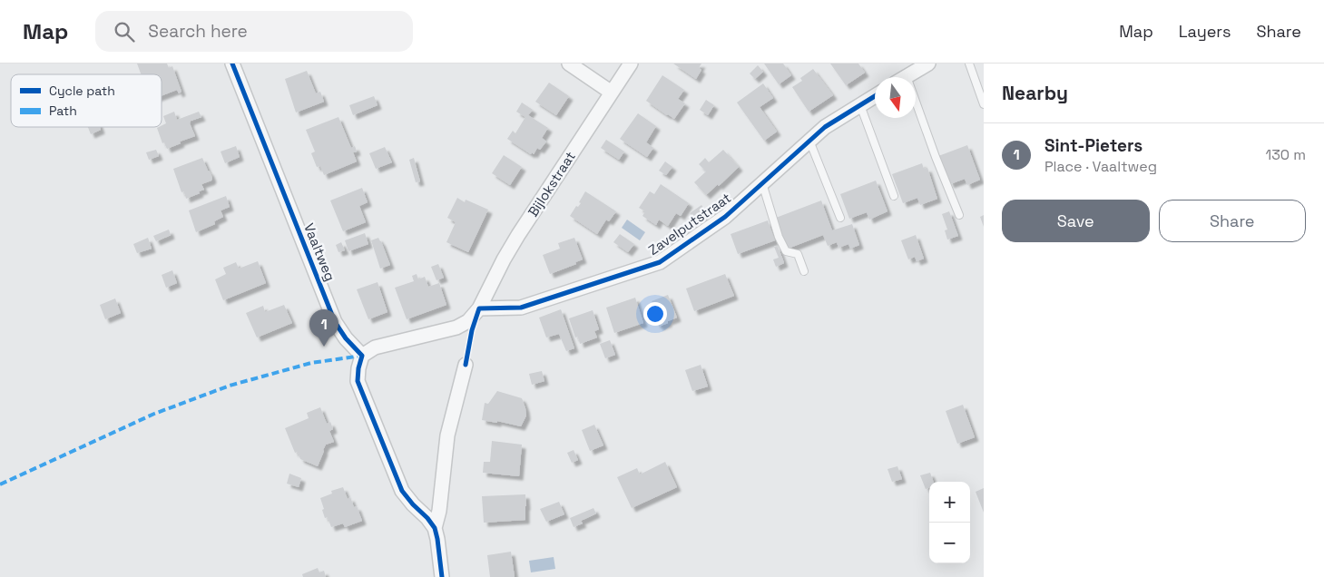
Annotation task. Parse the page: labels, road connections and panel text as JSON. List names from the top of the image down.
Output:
{
  "streets": {
    "street": ["Bijlokstraat", "Zavelputstraat", "Vaaltweg"]
  },
  "crossings": [
    ["Bijlokstraat", "Zavelputstraat"],
    ["Bijlokstraat", "Vaaltweg"]
  ],
  "legend": ["Cycle path", "Path"],
  "north": "bottom",
  "page": {
    "header": "Map",
    "search": "Search here",
    "nav": ["Map", "Layers", "Share"],
    "heading": "Nearby",
    "list": [
      {
        "mark": "1",
        "name": "Sint-Pieters",
        "note": "Place · Vaaltweg",
        "value": "130 m"
      }
    ],
    "buttons": ["Save", "Share"],
    "pins": "1",
    "map_buttons": ["+", "−"]
  }
}
